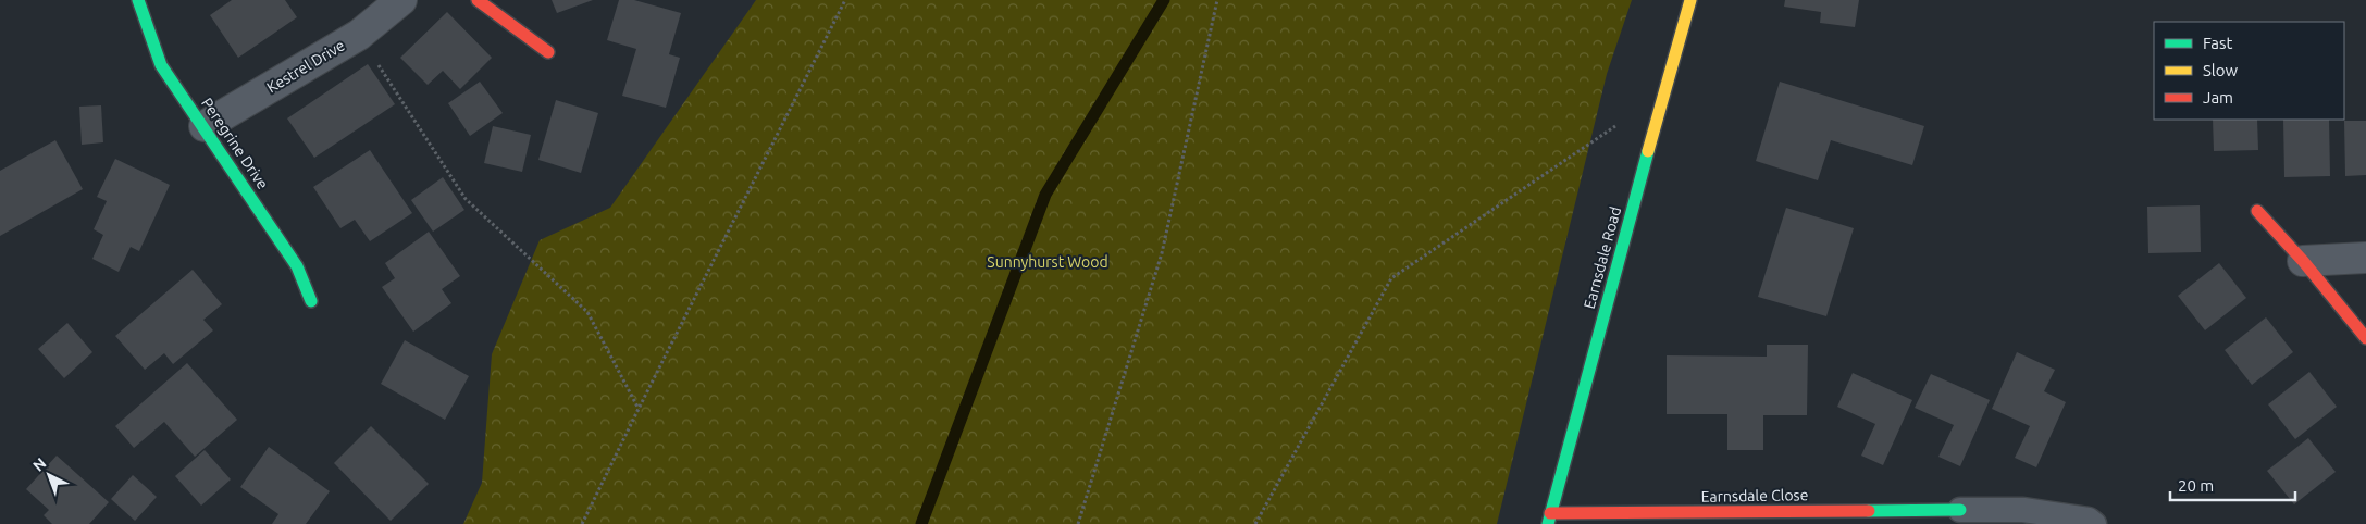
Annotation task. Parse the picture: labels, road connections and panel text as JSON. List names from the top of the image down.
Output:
{
  "streets": {
    "street": [
      "Kestrel Drive",
      "Peregrine Drive",
      "Earnsdale Road",
      "Earnsdale Close"
    ]
  },
  "crossings": [
    ["Kestrel Drive", "Peregrine Drive"],
    ["Earnsdale Road", "Earnsdale Close"]
  ],
  "parks": ["Sunnyhurst Wood"],
  "legend": ["Fast", "Slow", "Jam"],
  "scale_bar": "20 m",
  "north": "top left"
}
